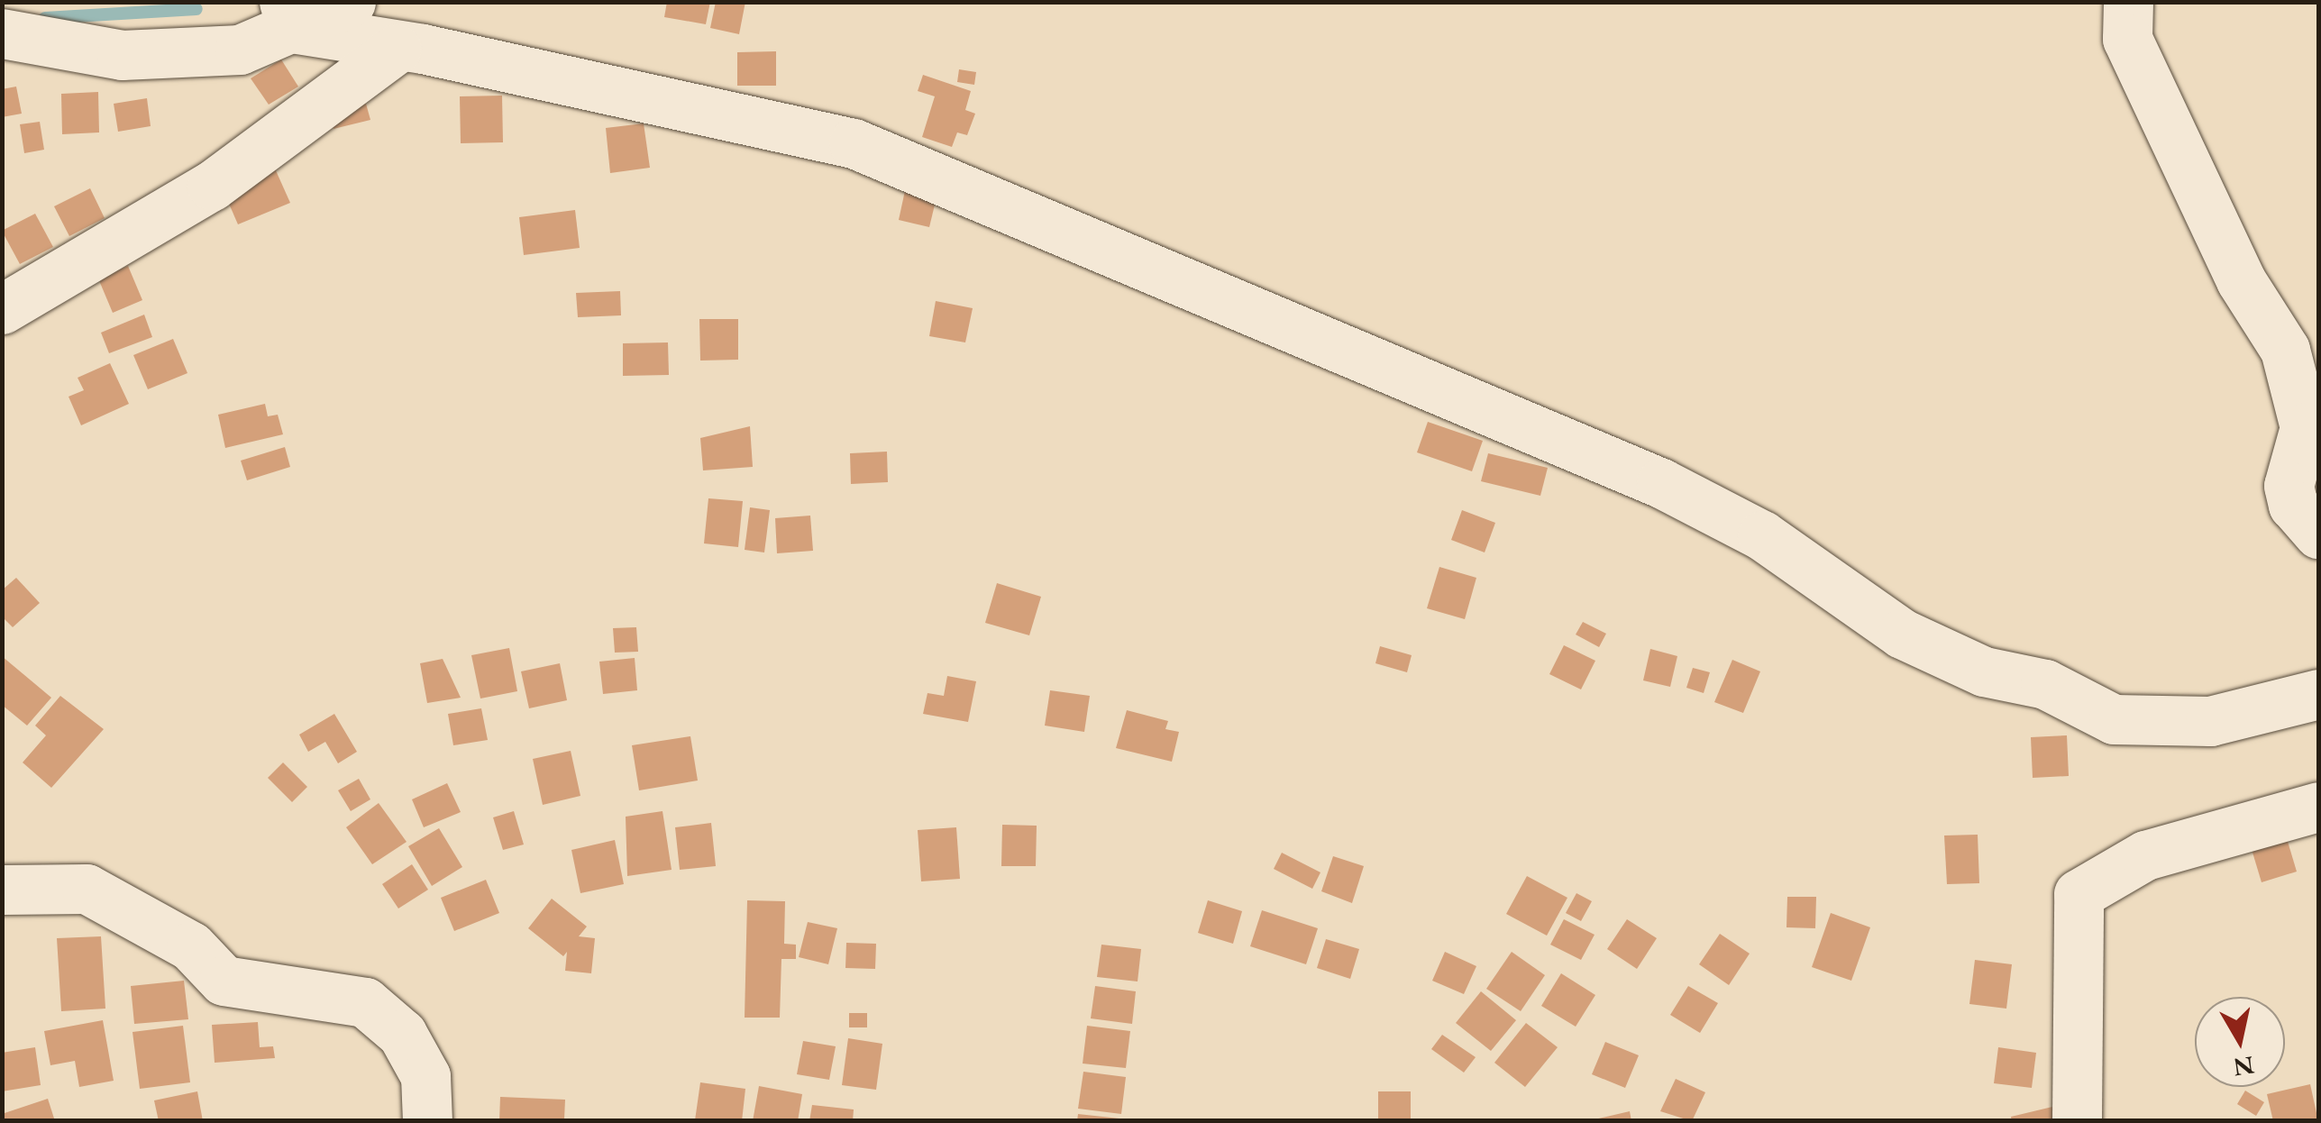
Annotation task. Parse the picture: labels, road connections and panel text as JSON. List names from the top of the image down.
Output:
{
  "north": "bottom"
}
